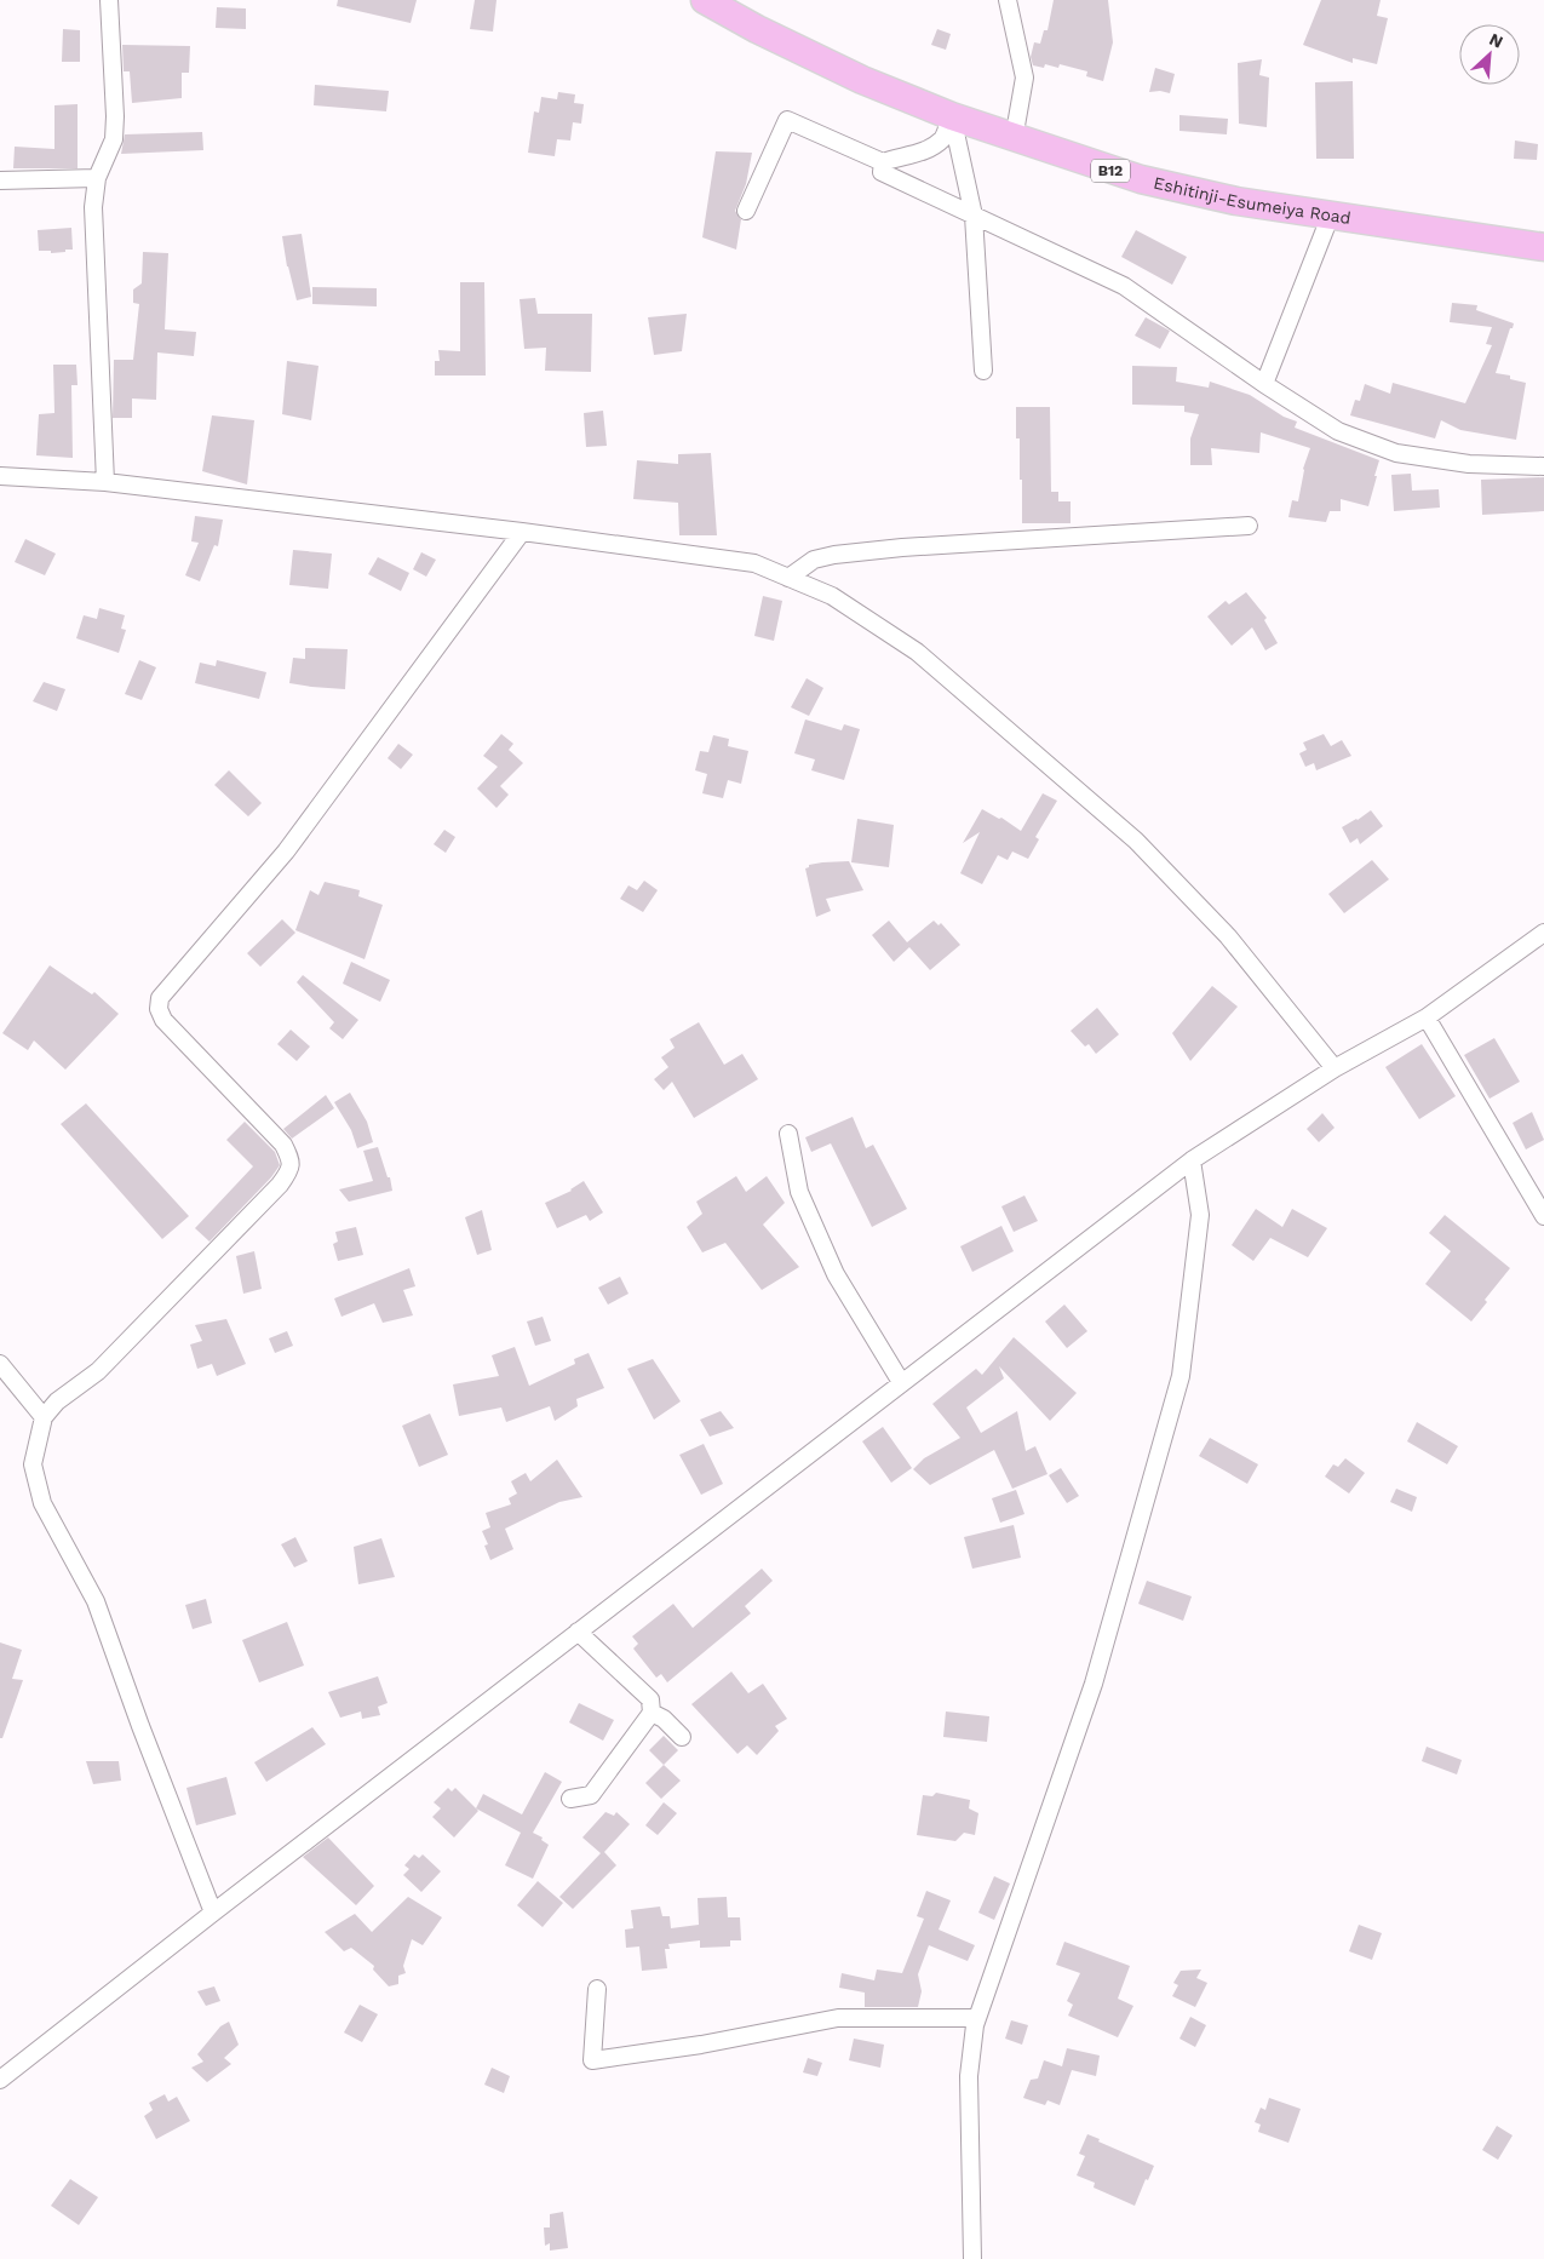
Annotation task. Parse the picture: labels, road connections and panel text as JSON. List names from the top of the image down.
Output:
{
  "streets": {
    "highway": ["B12", "Eshitinji-Esumeiya Road"]
  },
  "north": "top right"
}
